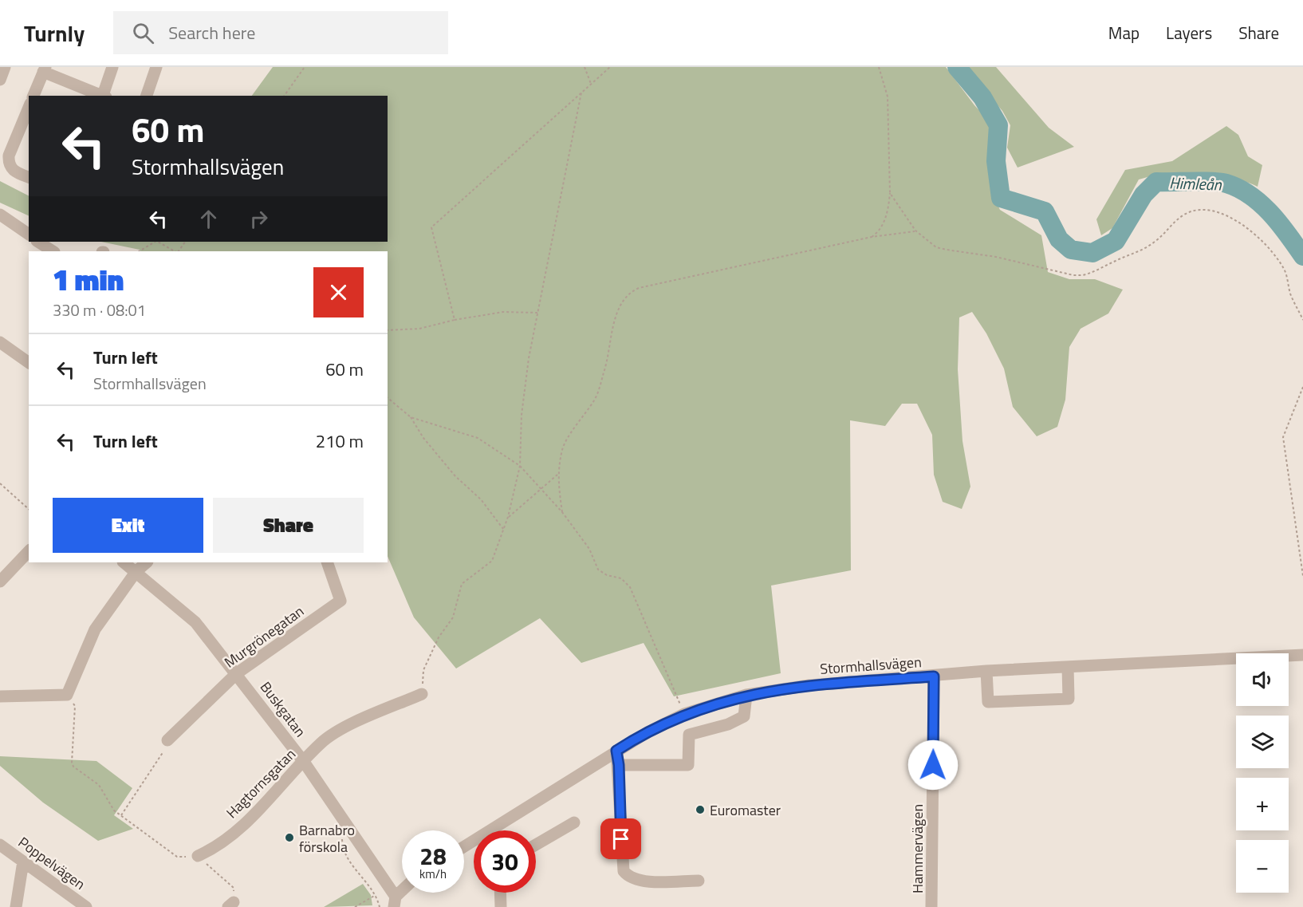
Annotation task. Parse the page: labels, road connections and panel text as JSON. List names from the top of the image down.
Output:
{
  "streets": {
    "street": [
      "Murgrönegatan",
      "Stormhallsvägen",
      "Buskgatan",
      "Hagtornsgatan",
      "Hammervägen",
      "Poppelvägen"
    ]
  },
  "crossings": [
    ["Murgrönegatan", "Buskgatan"],
    ["Stormhallsvägen", "Hammervägen"],
    ["Buskgatan", "Hagtornsgatan"]
  ],
  "water": ["Himleån"],
  "places": ["Euromaster", "Barnabro förskola"],
  "page": {
    "header": "Turnly",
    "search": "Search here",
    "nav": ["Map", "Layers", "Share"],
    "turn": ["60 m", "Stormhallsvägen"],
    "heading": ["1 min", "330 m · 08:01"],
    "list": [
      {
        "name": "Turn left",
        "note": "Stormhallsvägen",
        "value": "60 m"
      },
      {
        "name": "Turn left",
        "value": "210 m"
      }
    ],
    "buttons": ["Exit", "Share"],
    "map_buttons": ["+", "−"],
    "speed": "28 km/h",
    "limit": "30"
  }
}
